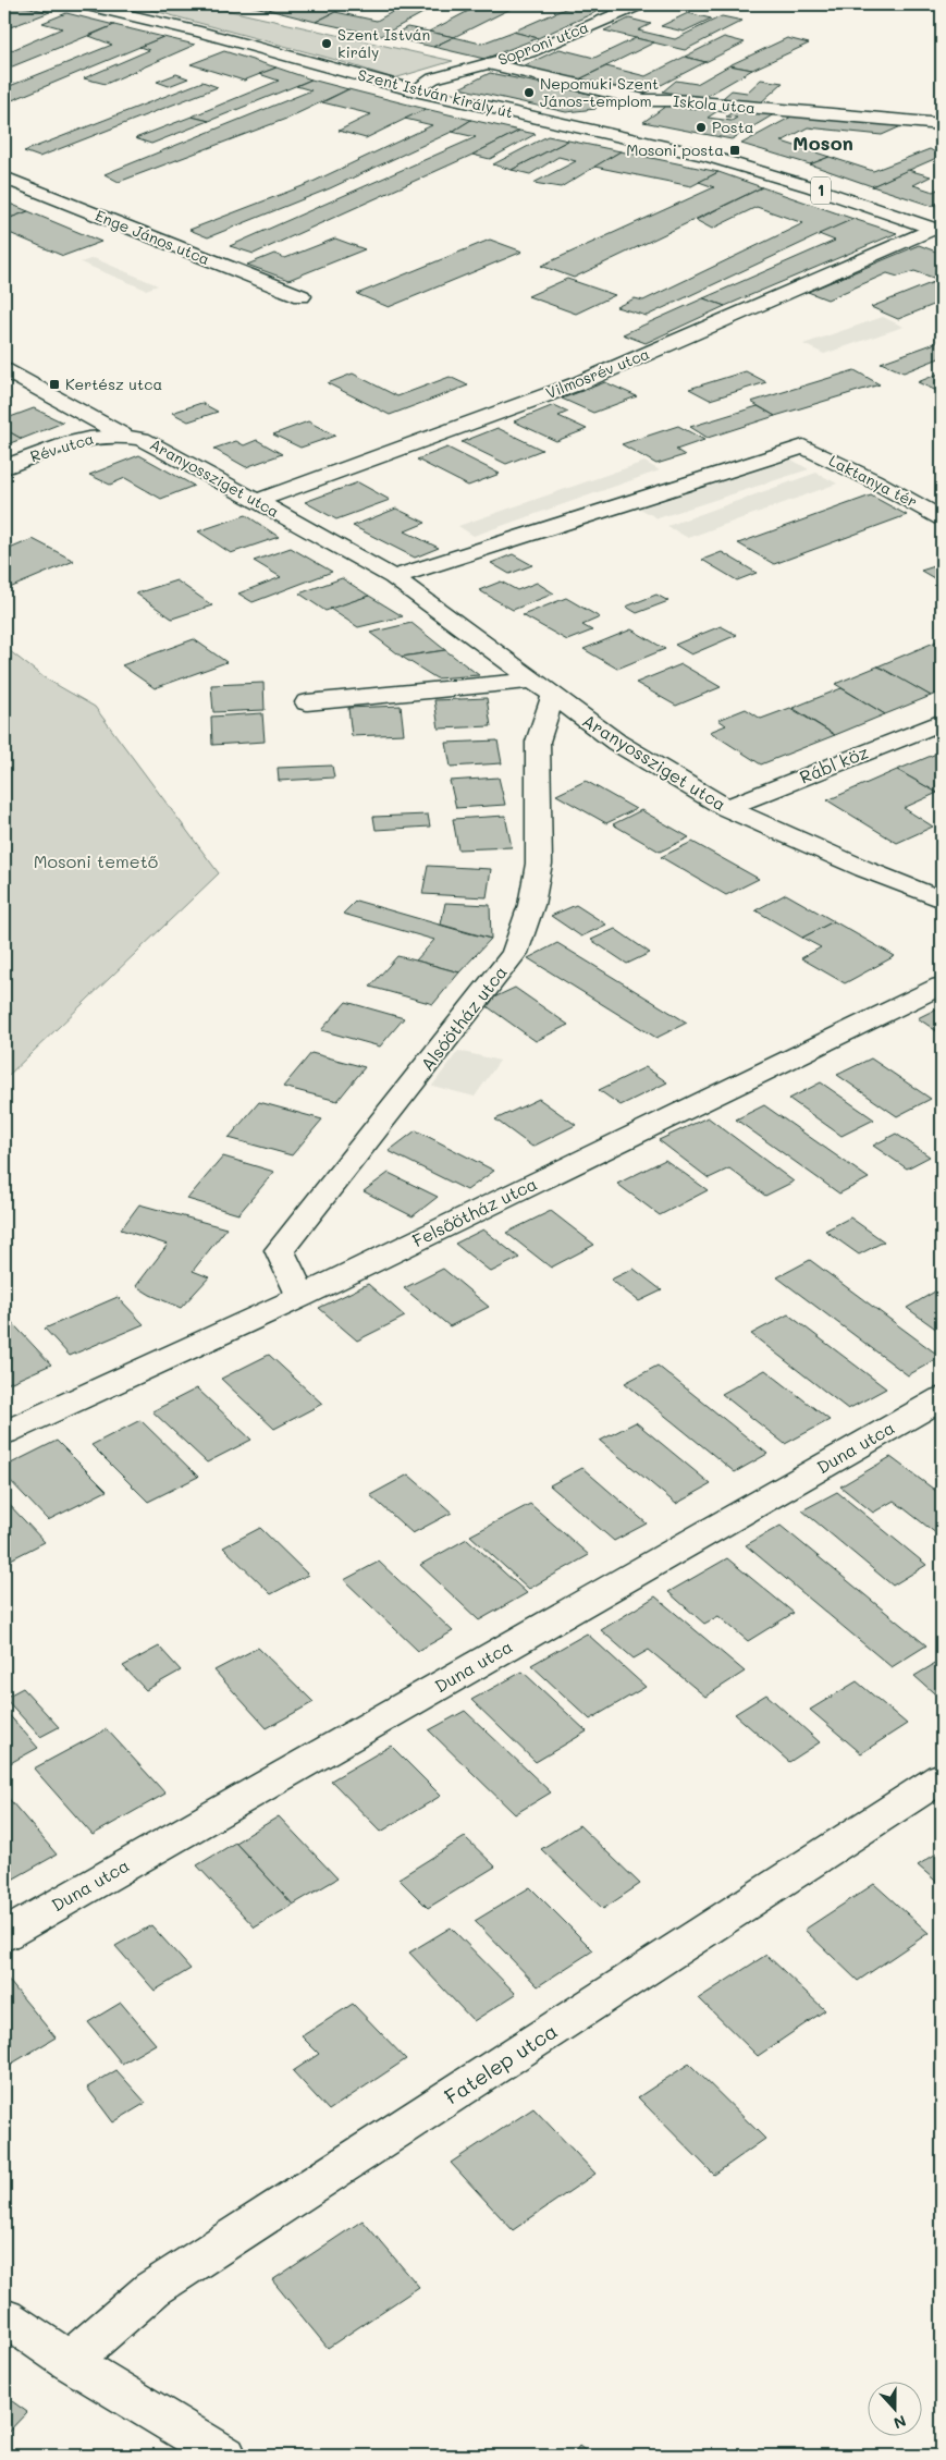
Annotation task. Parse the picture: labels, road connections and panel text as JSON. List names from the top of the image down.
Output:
{
  "streets": {
    "street": [
      "Soproni utca",
      "Szent István király út",
      "Iskola utca",
      "1",
      "Enge János utca",
      "Vilmosrév utca",
      "Rév utca",
      "Aranyossziget utca",
      "Laktanya tér",
      "Rábl köz",
      "Alsóötház utca",
      "Felsőötház utca",
      "Duna utca",
      "Fatelep utca"
    ]
  },
  "crossings": [
    ["Soproni utca", "Szent István király út"],
    ["Soproni utca", "Iskola utca"],
    ["Szent István király út", "Vilmosrév utca"],
    ["Vilmosrév utca", "Aranyossziget utca"],
    ["Rév utca", "Aranyossziget utca"],
    ["Aranyossziget utca", "Laktanya tér"],
    ["Aranyossziget utca", "Rábl köz"],
    ["Aranyossziget utca", "Alsóötház utca"],
    ["Alsóötház utca", "Felsőötház utca"]
  ],
  "districts": ["Moson"],
  "parks": ["Mosoni temető"],
  "places": {
    "other": ["Szent István király", "Nepomuki Szent János-templom", "Posta"],
    "transit": ["Mosoni posta", "Kertész utca"]
  },
  "north": "bottom"
}
